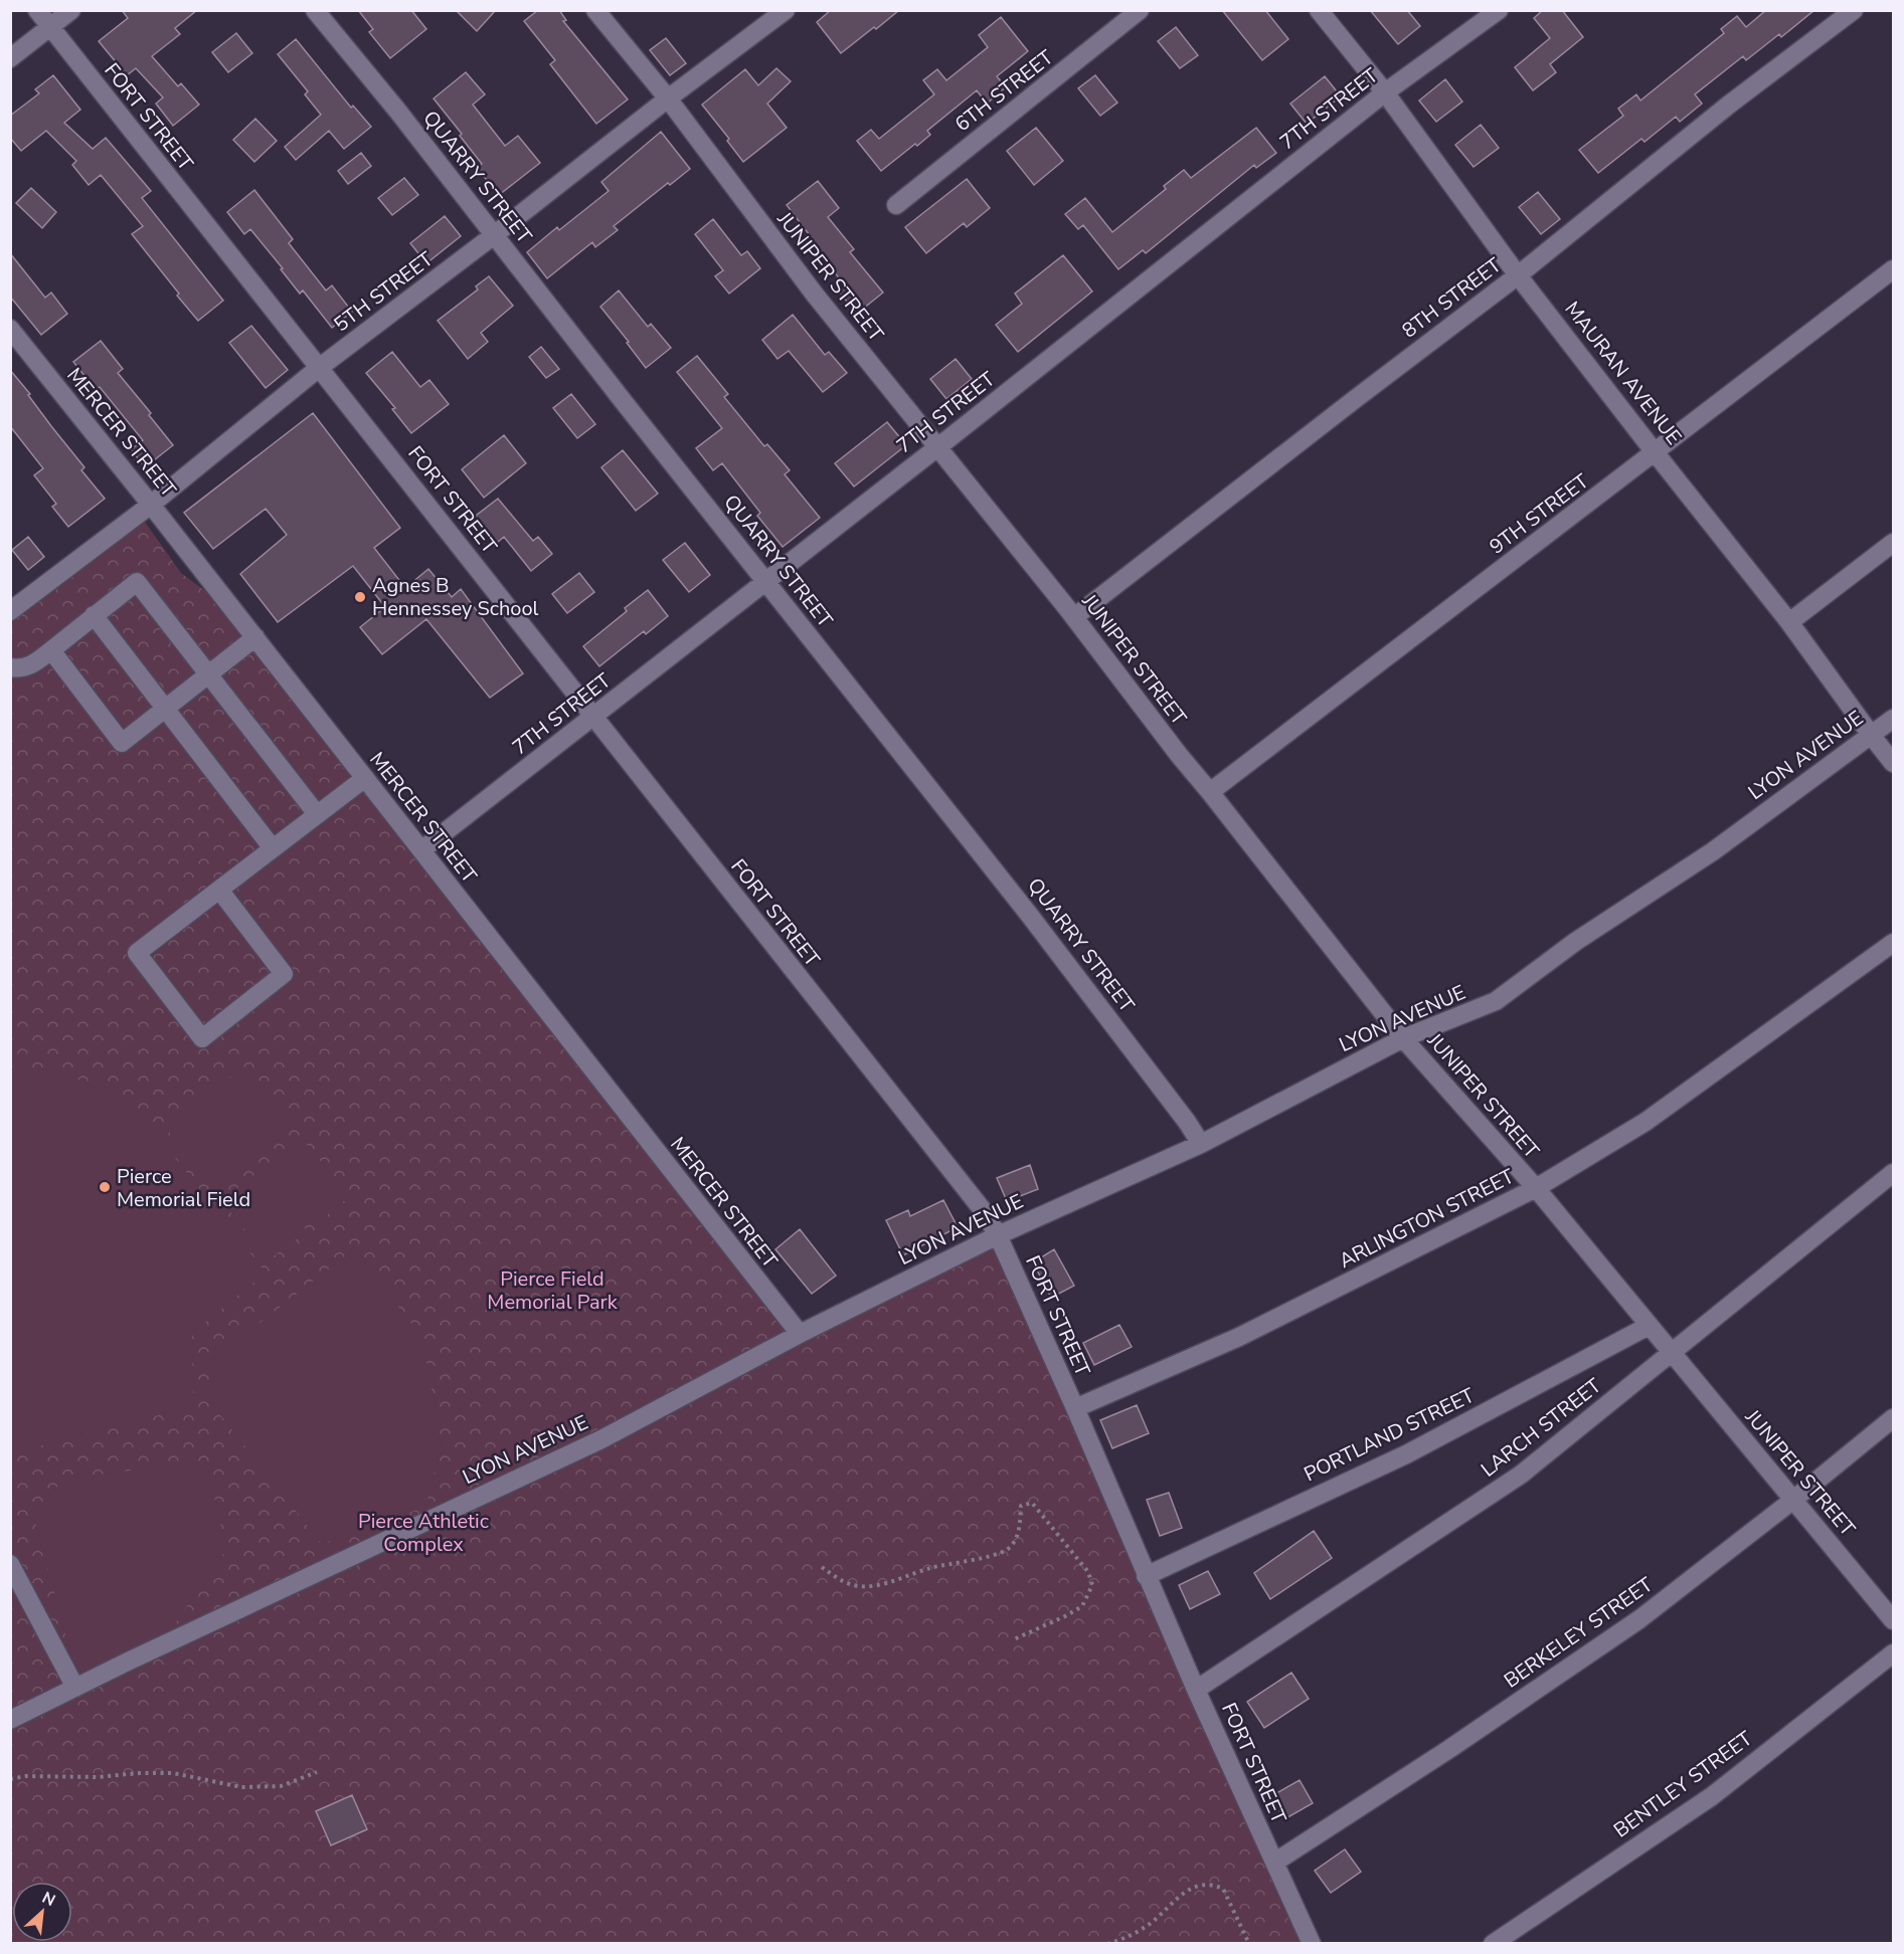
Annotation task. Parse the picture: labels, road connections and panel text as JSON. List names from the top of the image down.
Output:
{
  "streets": {
    "street": [
      "6TH STREET",
      "7TH STREET",
      "FORT STREET",
      "QUARRY STREET",
      "JUNIPER STREET",
      "5TH STREET",
      "8TH STREET",
      "MAURAN AVENUE",
      "MERCER STREET",
      "9TH STREET",
      "LYON AVENUE",
      "ARLINGTON STREET",
      "LARCH STREET",
      "PORTLAND STREET",
      "BERKELEY STREET",
      "BENTLEY STREET"
    ]
  },
  "crossings": [
    ["7TH STREET", "FORT STREET"],
    ["7TH STREET", "QUARRY STREET"],
    ["7TH STREET", "JUNIPER STREET"],
    ["7TH STREET", "MAURAN AVENUE"],
    ["7TH STREET", "MERCER STREET"],
    ["FORT STREET", "5TH STREET"],
    ["FORT STREET", "LYON AVENUE"],
    ["FORT STREET", "ARLINGTON STREET"],
    ["FORT STREET", "LARCH STREET"],
    ["FORT STREET", "PORTLAND STREET"],
    ["FORT STREET", "BERKELEY STREET"],
    ["QUARRY STREET", "5TH STREET"],
    ["QUARRY STREET", "LYON AVENUE"],
    ["JUNIPER STREET", "5TH STREET"],
    ["JUNIPER STREET", "8TH STREET"],
    ["JUNIPER STREET", "9TH STREET"],
    ["JUNIPER STREET", "LYON AVENUE"],
    ["JUNIPER STREET", "ARLINGTON STREET"],
    ["JUNIPER STREET", "LARCH STREET"],
    ["JUNIPER STREET", "PORTLAND STREET"],
    ["JUNIPER STREET", "BERKELEY STREET"],
    ["5TH STREET", "MERCER STREET"],
    ["8TH STREET", "MAURAN AVENUE"],
    ["MAURAN AVENUE", "9TH STREET"],
    ["MAURAN AVENUE", "LYON AVENUE"],
    ["MERCER STREET", "LYON AVENUE"]
  ],
  "parks": ["Pierce Field Memorial Park", "Pierce Athletic Complex"],
  "places": ["Agnes B Hennessey School", "Pierce Memorial Field"],
  "north": "top right"
}
